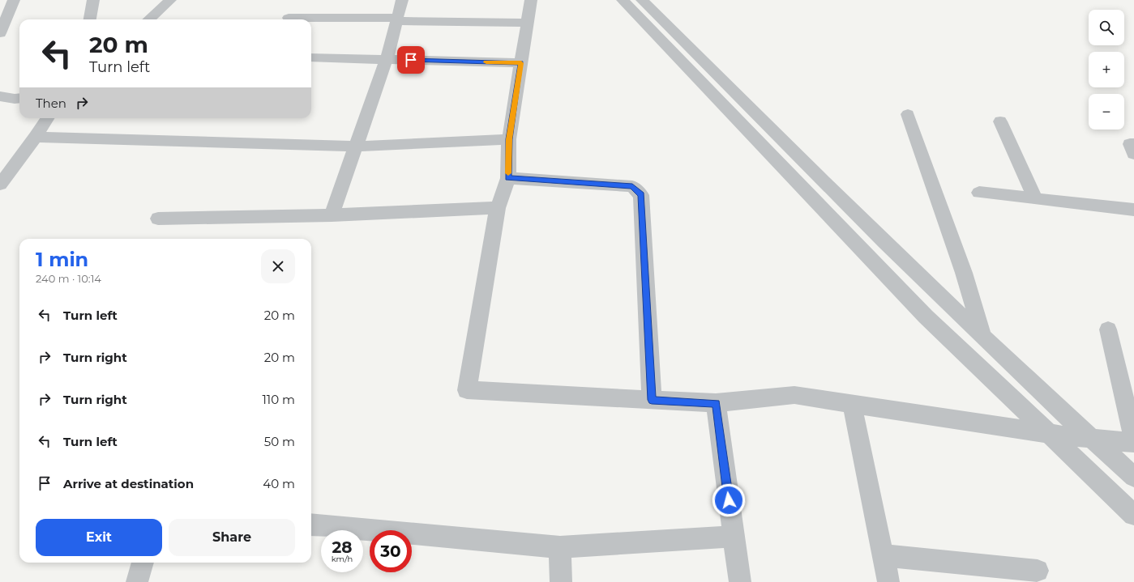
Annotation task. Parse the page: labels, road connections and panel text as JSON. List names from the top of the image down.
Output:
{
  "page": {
    "map_buttons": ["+", "−"],
    "turn": ["20 m", "Turn left"],
    "then": "Then",
    "heading": ["1 min", "240 m · 10:14"],
    "list": [
      {
        "name": "Turn left",
        "value": "20 m"
      },
      {
        "name": "Turn right",
        "value": "20 m"
      },
      {
        "name": "Turn right",
        "value": "110 m"
      },
      {
        "name": "Turn left",
        "value": "50 m"
      },
      {
        "name": "Arrive at destination",
        "value": "40 m"
      }
    ],
    "buttons": ["Exit", "Share"],
    "speed": "28 km/h",
    "limit": "30"
  }
}
